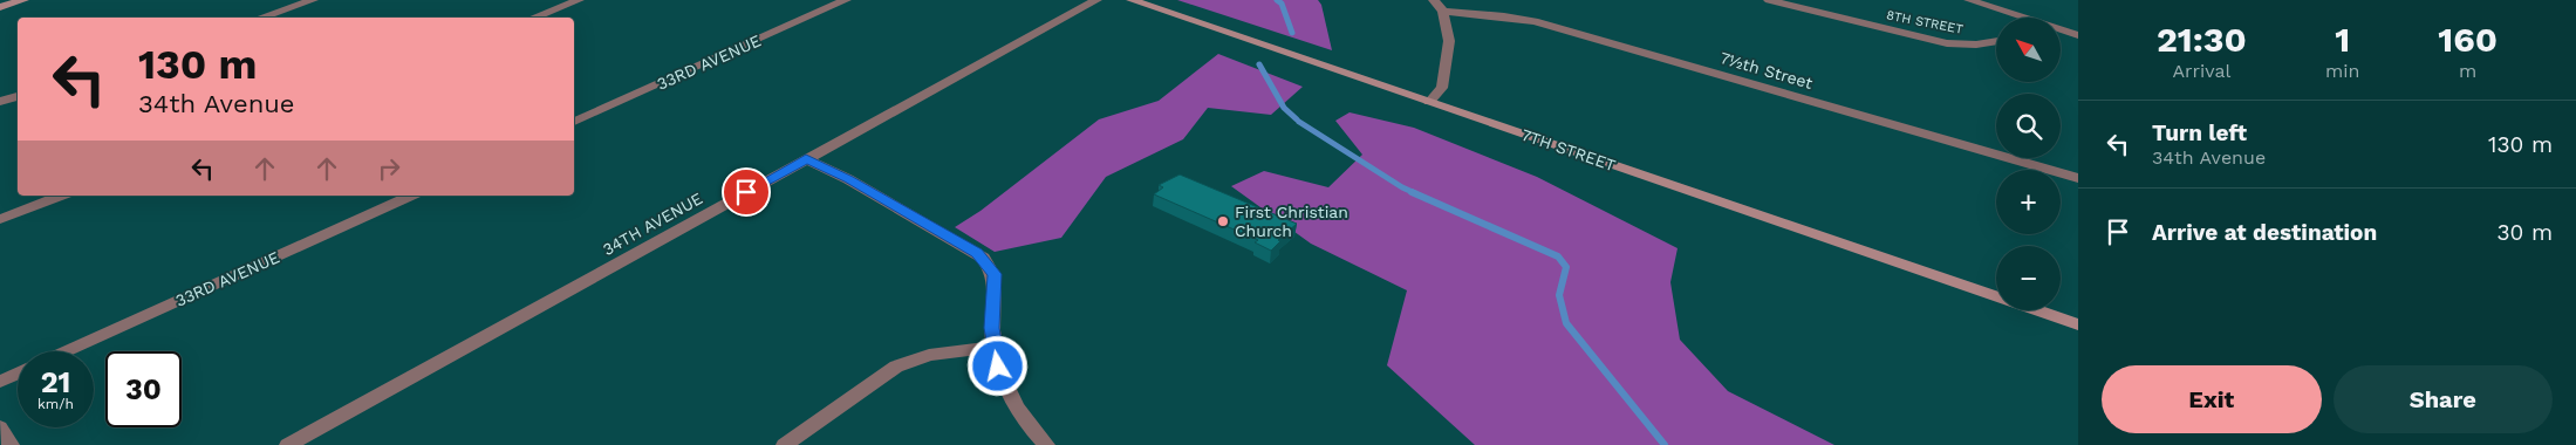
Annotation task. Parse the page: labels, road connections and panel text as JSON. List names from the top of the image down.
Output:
{
  "streets": {
    "main road": ["7TH STREET"],
    "street": [
      "8TH STREET",
      "33RD AVENUE",
      "7½th Street",
      "34TH AVENUE"
    ]
  },
  "places": ["First Christian Church"],
  "north": "top left",
  "page": {
    "eta": [
      "21:30",
      "Arrival",
      "1",
      "min",
      "160",
      "m"
    ],
    "map_buttons": ["+", "−"],
    "turn": ["130 m", "34th Avenue"],
    "list": [
      {
        "name": "Turn left",
        "note": "34th Avenue",
        "value": "130 m"
      },
      {
        "name": "Arrive at destination",
        "value": "30 m"
      }
    ],
    "speed": "21 km/h",
    "limit": "30",
    "buttons": ["Exit", "Share"]
  }
}
